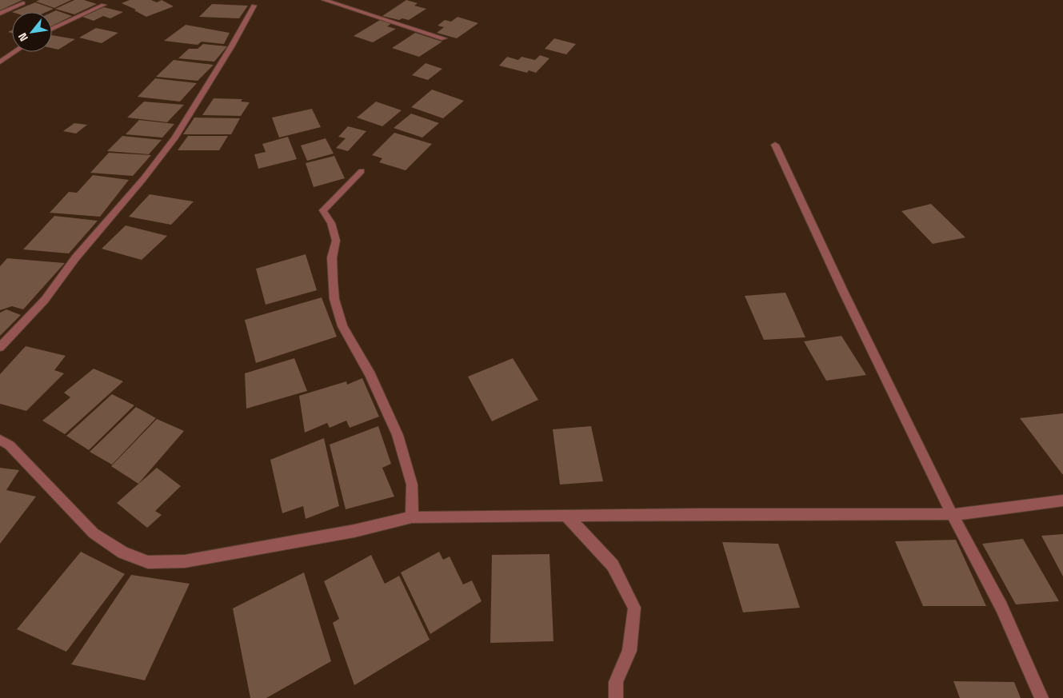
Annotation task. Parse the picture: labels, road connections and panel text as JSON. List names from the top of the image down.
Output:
{
  "north": "bottom left"
}
